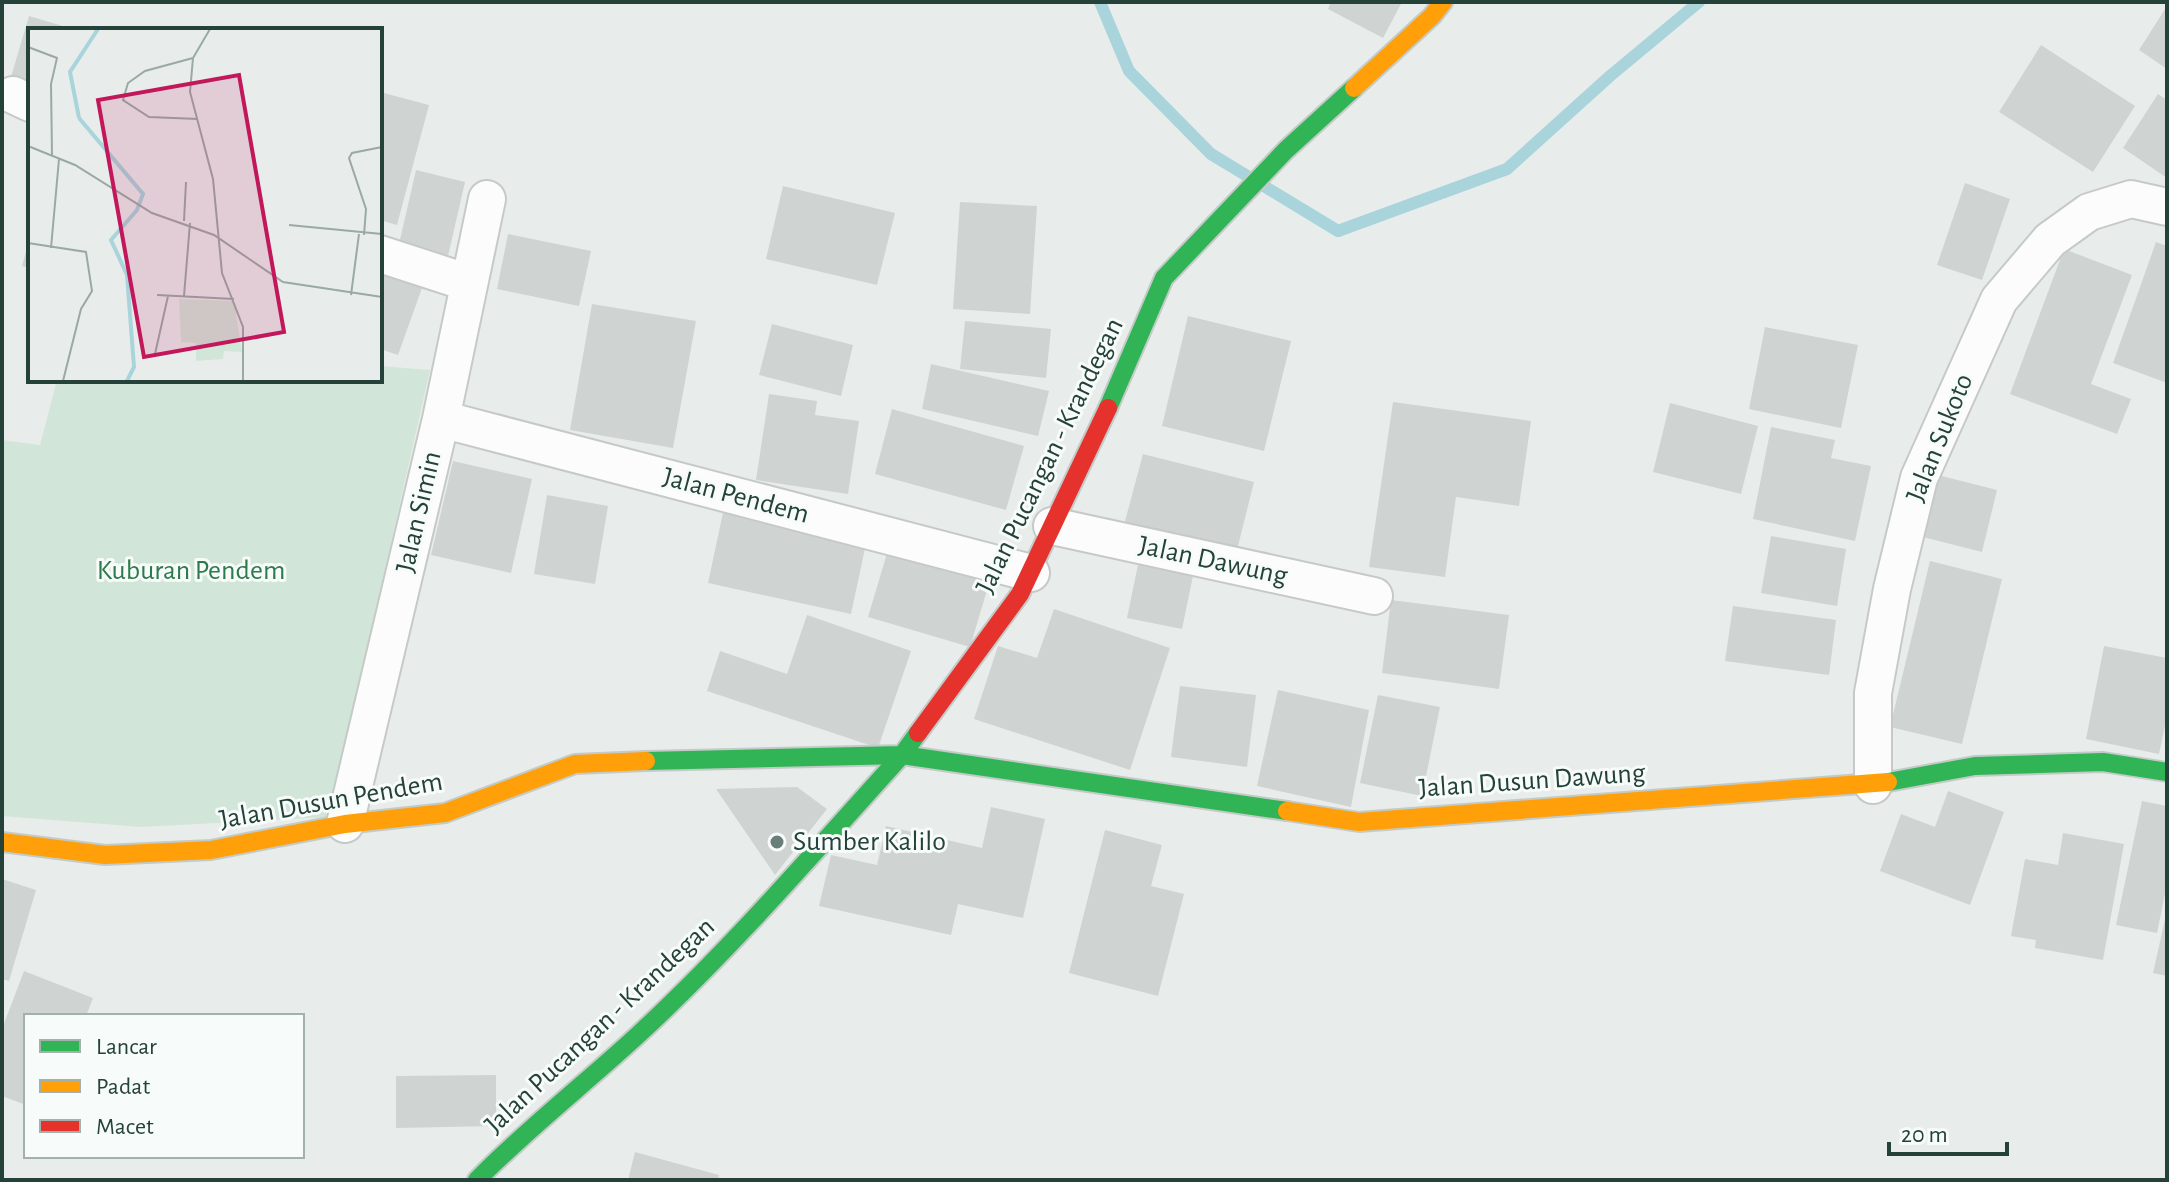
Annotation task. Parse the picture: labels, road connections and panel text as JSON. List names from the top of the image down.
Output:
{
  "streets": {
    "street": [
      "Jalan Sukoto",
      "Jalan Pucangan - Krandegan",
      "Jalan Pendem",
      "Jalan Simin",
      "Jalan Dawung",
      "Jalan Dusun Dawung",
      "Jalan Dusun Pendem"
    ]
  },
  "crossings": [
    ["Jalan Sukoto", "Jalan Dusun Dawung"],
    ["Jalan Pucangan - Krandegan", "Jalan Pendem"],
    ["Jalan Pucangan - Krandegan", "Jalan Dawung"],
    ["Jalan Pucangan - Krandegan", "Jalan Dusun Dawung"],
    ["Jalan Pucangan - Krandegan", "Jalan Dusun Pendem"],
    ["Jalan Pendem", "Jalan Simin"],
    ["Jalan Simin", "Jalan Dusun Pendem"],
    ["Jalan Dusun Dawung", "Jalan Dusun Pendem"]
  ],
  "parks": ["Kuburan Pendem"],
  "places": ["Sumber Kalilo"],
  "legend": ["Lancar", "Padat", "Macet"],
  "scale_bar": "20 m"
}
